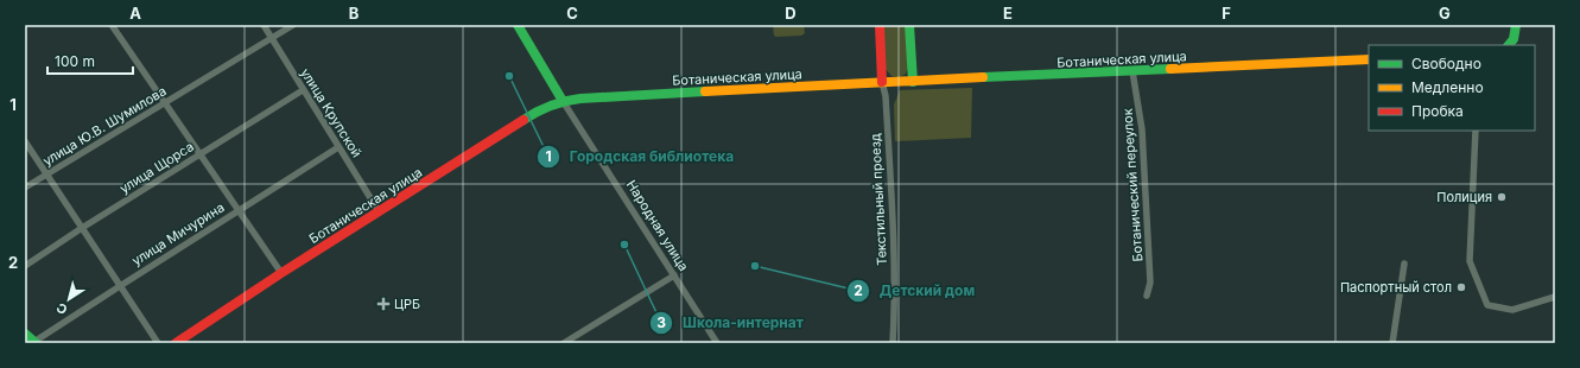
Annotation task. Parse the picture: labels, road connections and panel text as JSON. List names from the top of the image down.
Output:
{
  "streets": {
    "street": [
      "Ботаническая улица",
      "улица Крупской",
      "улица Ю.В. Шумилова",
      "улица Щорса",
      "Ботанический переулок",
      "Текстильный проезд",
      "Народная улица",
      "улица Мичурина"
    ]
  },
  "crossings": [
    ["Ботаническая улица", "улица Крупской"],
    ["Ботаническая улица", "Ботанический переулок"],
    ["Ботаническая улица", "Текстильный проезд"],
    ["Ботаническая улица", "Народная улица"],
    ["улица Крупской", "улица Ю.В. Шумилова"],
    ["улица Крупской", "улица Щорса"],
    ["улица Крупской", "улица Мичурина"]
  ],
  "places": {
    "other": [
      "Городская библиотека",
      "Полиция",
      "Школа-интернат",
      "Детский дом",
      "Паспортный стол"
    ],
    "health": ["ЦРБ"]
  },
  "legend": ["Свободно", "Медленно", "Пробка"],
  "scale_bar": "100 m",
  "north": "bottom left",
  "grid": {
    "columns": [
      "A",
      "B",
      "C",
      "D",
      "E",
      "F",
      "G"
    ],
    "rows": ["1", "2"]
  }
}
